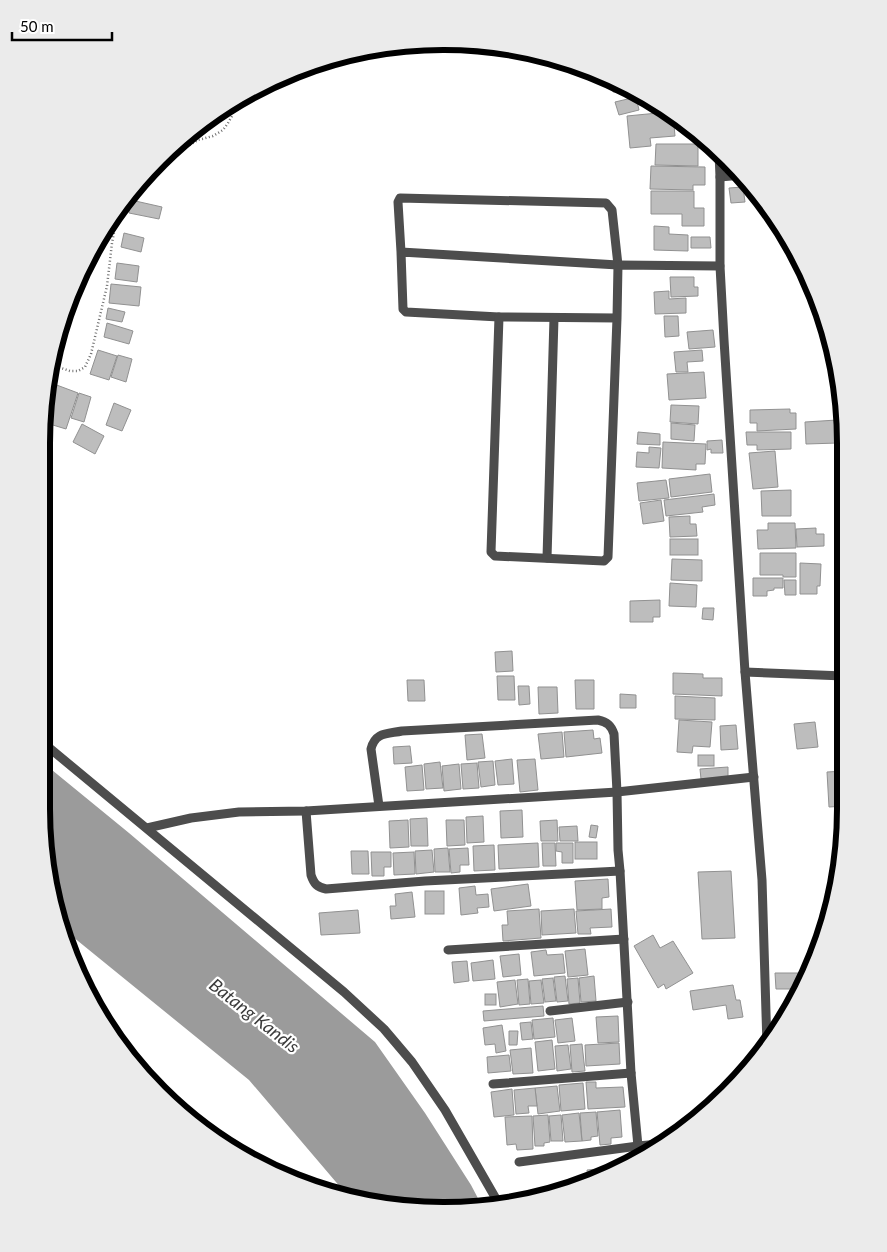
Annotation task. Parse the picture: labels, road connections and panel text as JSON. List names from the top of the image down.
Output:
{
  "water": ["Batang Kandis"],
  "scale_bar": "50 m"
}
